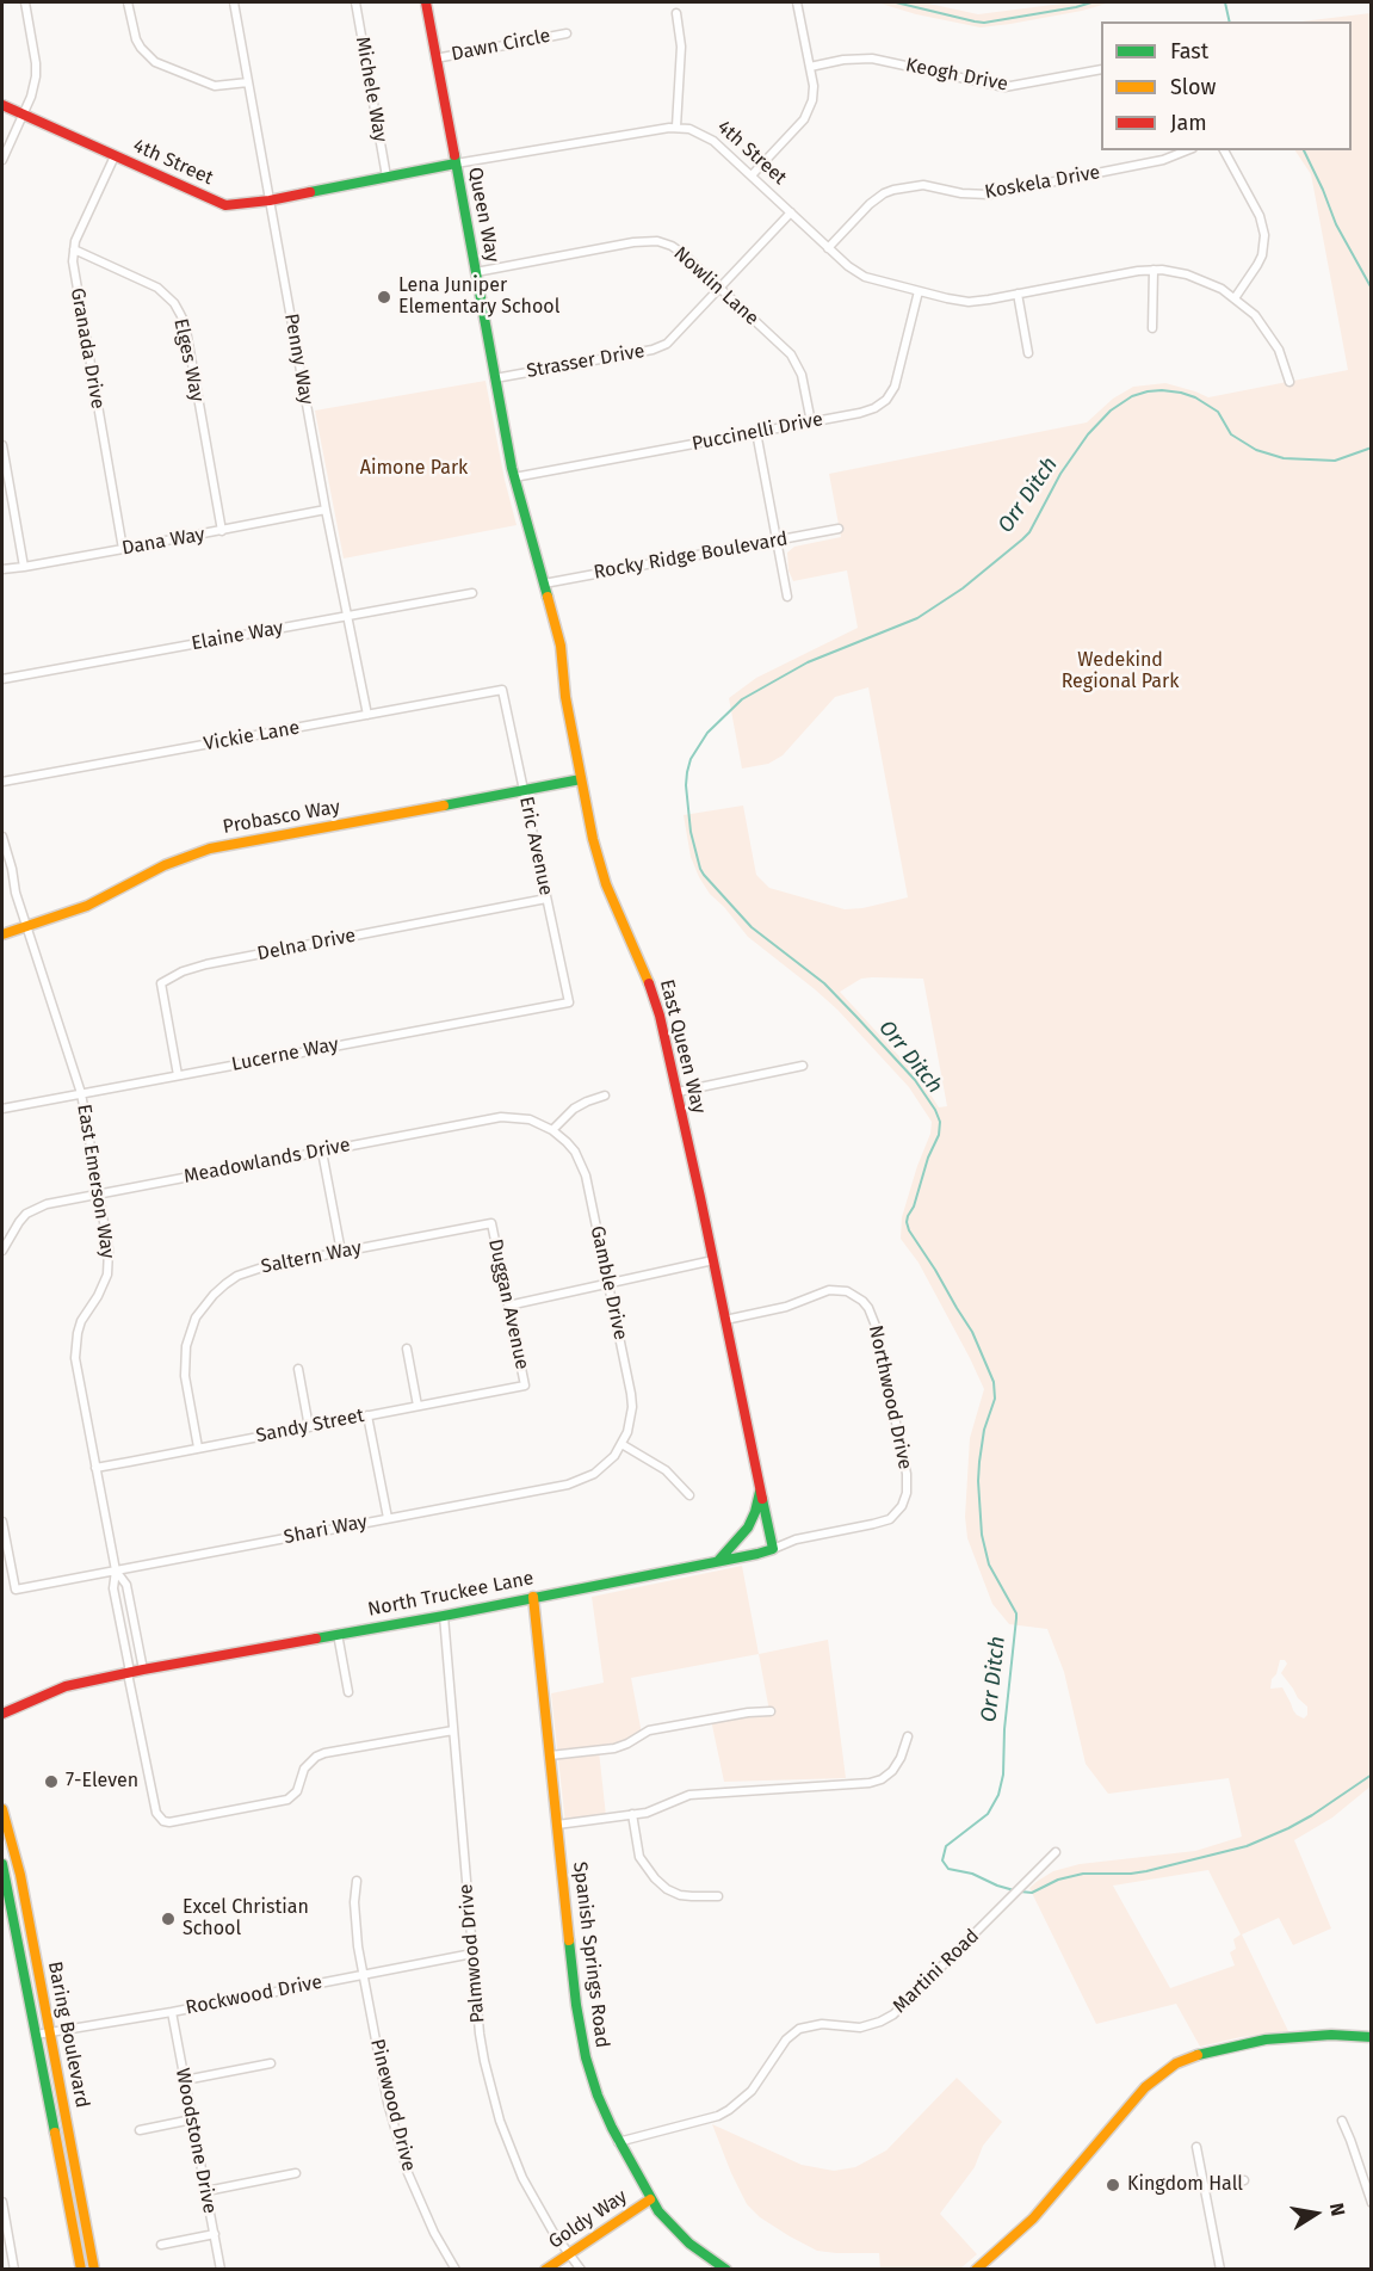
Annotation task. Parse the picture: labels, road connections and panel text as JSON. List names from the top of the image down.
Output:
{
  "streets": {
    "street": [
      "Dawn Circle",
      "Keogh Drive",
      "Michele Way",
      "4th Street",
      "Koskela Drive",
      "Queen Way",
      "Nowlin Lane",
      "Granada Drive",
      "Penny Way",
      "Elges Way",
      "Strasser Drive",
      "Puccinelli Drive",
      "Dana Way",
      "Rocky Ridge Boulevard",
      "Elaine Way",
      "Vickie Lane",
      "Probasco Way",
      "Eric Avenue",
      "Delna Drive",
      "East Queen Way",
      "Lucerne Way",
      "Meadowlands Drive",
      "East Emerson Way",
      "Saltern Way",
      "Gamble Drive",
      "Duggan Avenue",
      "Northwood Drive",
      "Sandy Street",
      "Shari Way",
      "North Truckee Lane",
      "Palmwood Drive",
      "Spanish Springs Road",
      "Martini Road",
      "Rockwood Drive",
      "Baring Boulevard",
      "Pinewood Drive",
      "Woodstone Drive",
      "Goldy Way"
    ]
  },
  "crossings": [
    ["Dawn Circle", "Queen Way"],
    ["Michele Way", "4th Street"],
    ["4th Street", "Koskela Drive"],
    ["4th Street", "Queen Way"],
    ["4th Street", "Granada Drive"],
    ["4th Street", "Penny Way"],
    ["4th Street", "Strasser Drive"],
    ["4th Street", "Puccinelli Drive"],
    ["Queen Way", "Nowlin Lane"],
    ["Queen Way", "Strasser Drive"],
    ["Queen Way", "Puccinelli Drive"],
    ["Queen Way", "East Queen Way"],
    ["Nowlin Lane", "Strasser Drive"],
    ["Nowlin Lane", "Puccinelli Drive"],
    ["Granada Drive", "Elges Way"],
    ["Granada Drive", "Dana Way"],
    ["Penny Way", "Dana Way"],
    ["Penny Way", "Elaine Way"],
    ["Penny Way", "Vickie Lane"],
    ["Elges Way", "Dana Way"],
    ["Puccinelli Drive", "East Queen Way"],
    ["Rocky Ridge Boulevard", "East Queen Way"],
    ["Vickie Lane", "Eric Avenue"],
    ["Probasco Way", "Eric Avenue"],
    ["Probasco Way", "East Queen Way"],
    ["Probasco Way", "East Emerson Way"],
    ["Eric Avenue", "Delna Drive"],
    ["Eric Avenue", "Lucerne Way"],
    ["Delna Drive", "Lucerne Way"],
    ["East Queen Way", "Northwood Drive"],
    ["East Queen Way", "North Truckee Lane"],
    ["Lucerne Way", "East Emerson Way"],
    ["Meadowlands Drive", "East Emerson Way"],
    ["Meadowlands Drive", "Gamble Drive"],
    ["East Emerson Way", "Sandy Street"],
    ["East Emerson Way", "Shari Way"],
    ["East Emerson Way", "North Truckee Lane"],
    ["East Emerson Way", "Palmwood Drive"],
    ["Saltern Way", "Duggan Avenue"],
    ["Saltern Way", "Sandy Street"],
    ["Gamble Drive", "Shari Way"],
    ["Duggan Avenue", "Sandy Street"],
    ["Northwood Drive", "North Truckee Lane"],
    ["North Truckee Lane", "Palmwood Drive"],
    ["North Truckee Lane", "Spanish Springs Road"],
    ["Palmwood Drive", "Rockwood Drive"],
    ["Palmwood Drive", "Goldy Way"],
    ["Spanish Springs Road", "Martini Road"],
    ["Spanish Springs Road", "Goldy Way"],
    ["Rockwood Drive", "Baring Boulevard"],
    ["Rockwood Drive", "Pinewood Drive"],
    ["Rockwood Drive", "Woodstone Drive"]
  ],
  "water": ["Orr Ditch"],
  "parks": ["Aimone Park", "Wedekind Regional Park"],
  "places": [
    "Lena Juniper Elementary School",
    "7-Eleven",
    "Excel Christian School",
    "Kingdom Hall"
  ],
  "legend": ["Fast", "Slow", "Jam"],
  "north": "right"
}
